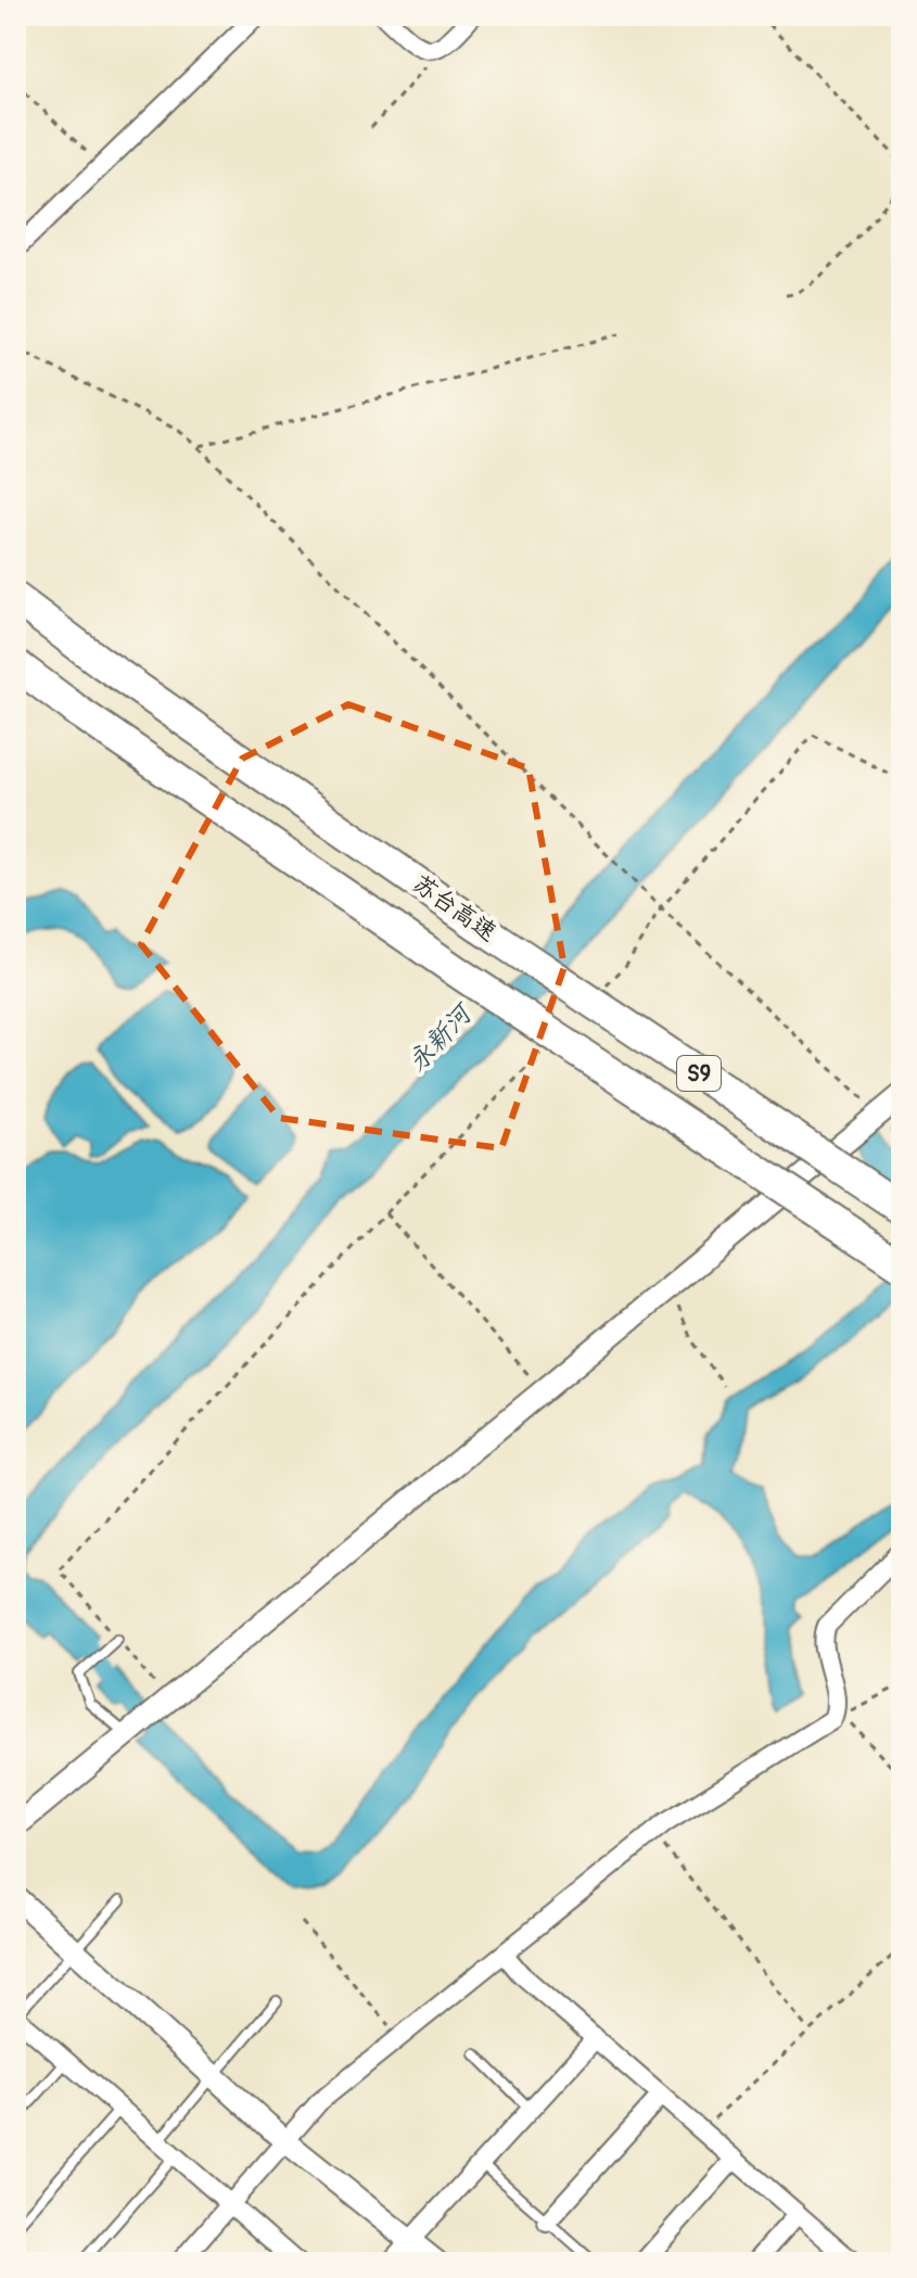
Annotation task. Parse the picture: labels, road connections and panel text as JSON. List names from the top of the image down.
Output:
{
  "streets": {
    "highway": ["苏台高速", "S9"]
  },
  "water": ["永新河"]
}
